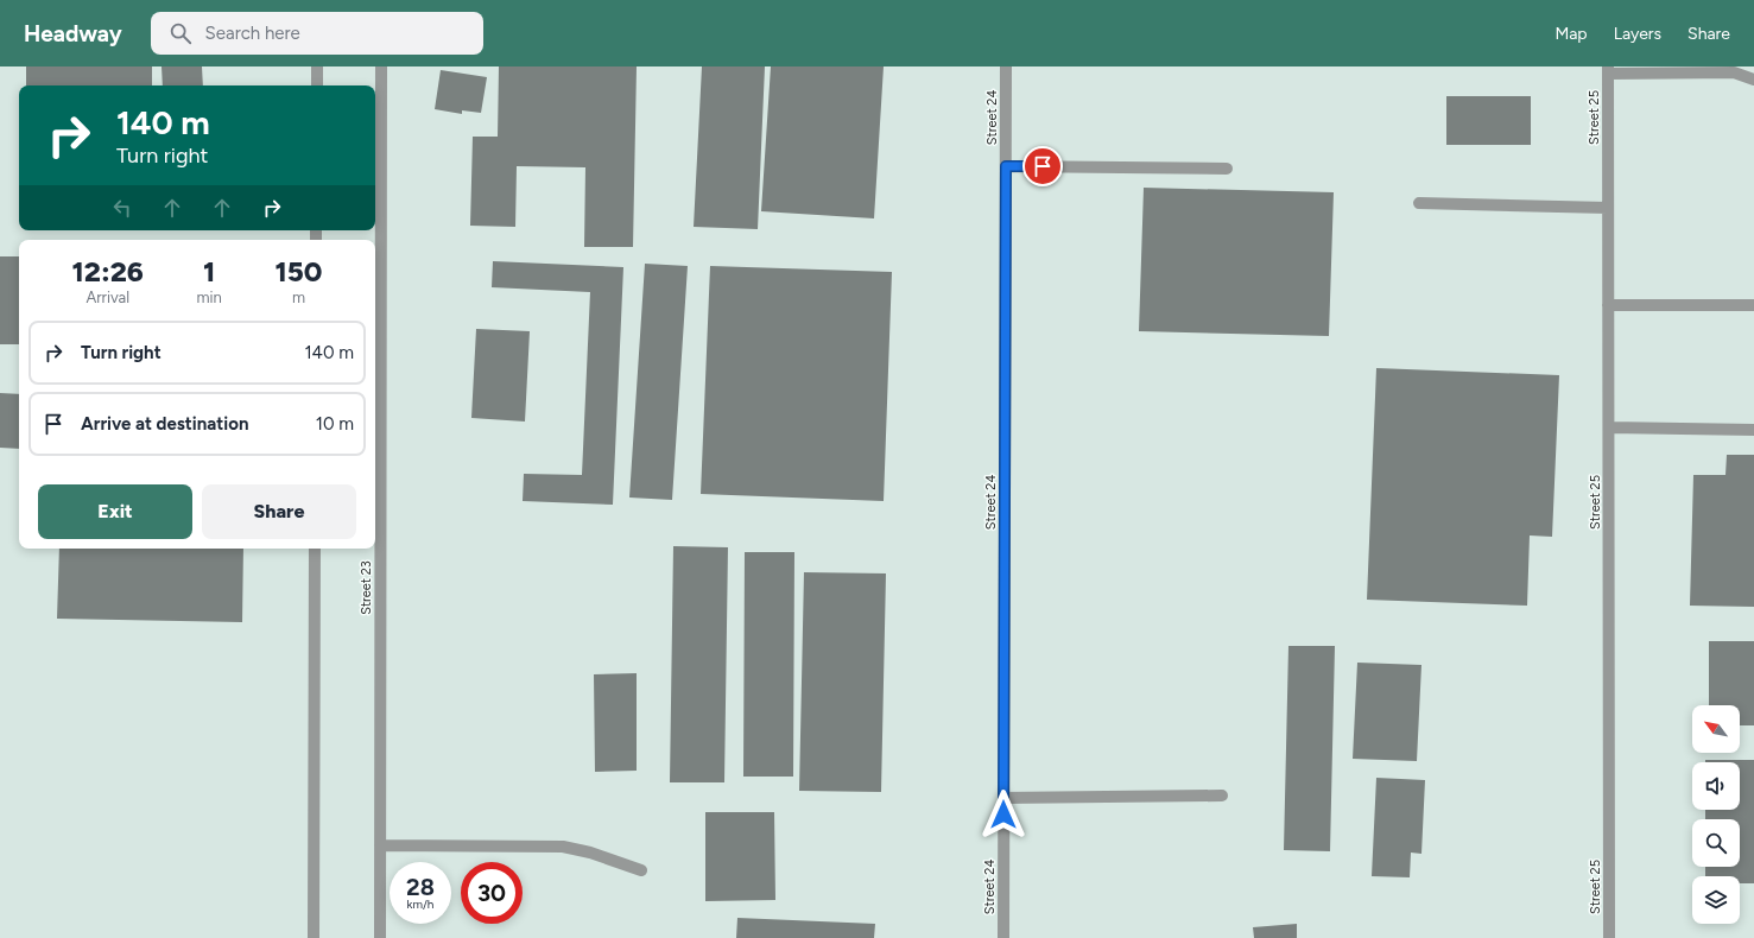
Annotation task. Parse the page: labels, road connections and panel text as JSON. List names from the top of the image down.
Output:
{
  "streets": {
    "street": ["Street 24", "Street 25", "Street 23"]
  },
  "north": "top left",
  "page": {
    "header": "Headway",
    "search": "Search here",
    "nav": ["Map", "Layers", "Share"],
    "turn": ["140 m", "Turn right"],
    "eta": [
      "12:26",
      "Arrival",
      "1",
      "min",
      "150",
      "m"
    ],
    "list": [
      {
        "name": "Turn right",
        "value": "140 m"
      },
      {
        "name": "Arrive at destination",
        "value": "10 m"
      }
    ],
    "buttons": ["Exit", "Share"],
    "speed": "28 km/h",
    "limit": "30"
  }
}
